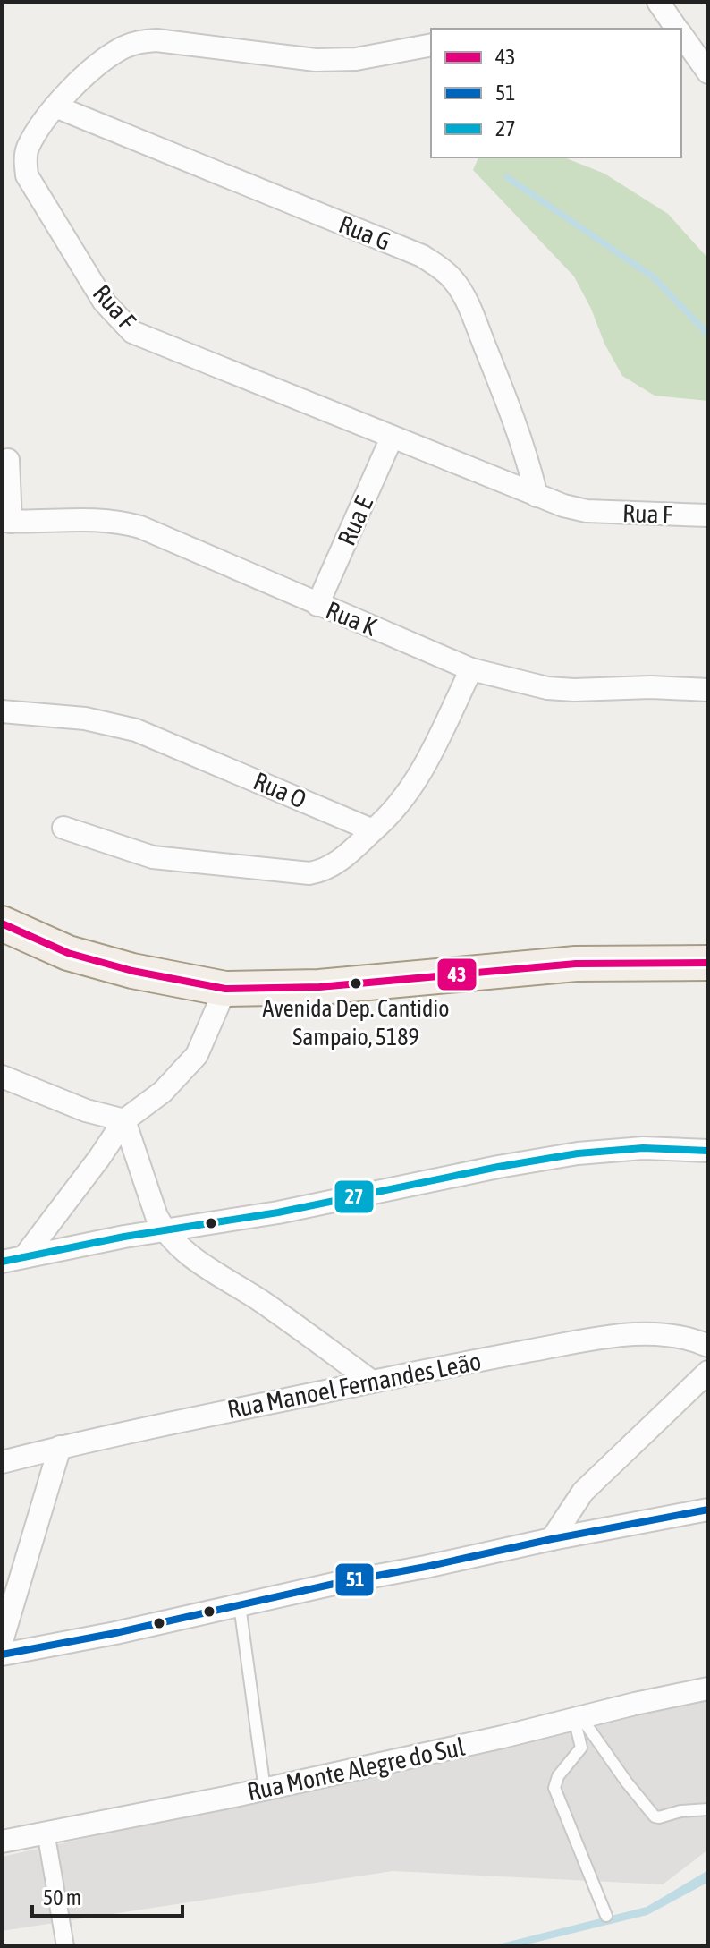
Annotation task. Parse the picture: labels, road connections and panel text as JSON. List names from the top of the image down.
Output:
{
  "streets": {
    "street": [
      "Rua G",
      "Rua F",
      "Rua E",
      "Rua K",
      "Rua O",
      "Rua Manoel Fernandes Leão",
      "Rua Monte Alegre do Sul"
    ]
  },
  "crossings": [
    ["Rua G", "Rua F"],
    ["Rua F", "Rua E"],
    ["Rua E", "Rua K"]
  ],
  "places": ["Avenida Dep. Cantidio Sampaio, 5189"],
  "lines": ["transit line 43", "transit line 27", "transit line 51"],
  "legend": ["43", "51", "27"],
  "scale_bar": "50 m"
}
